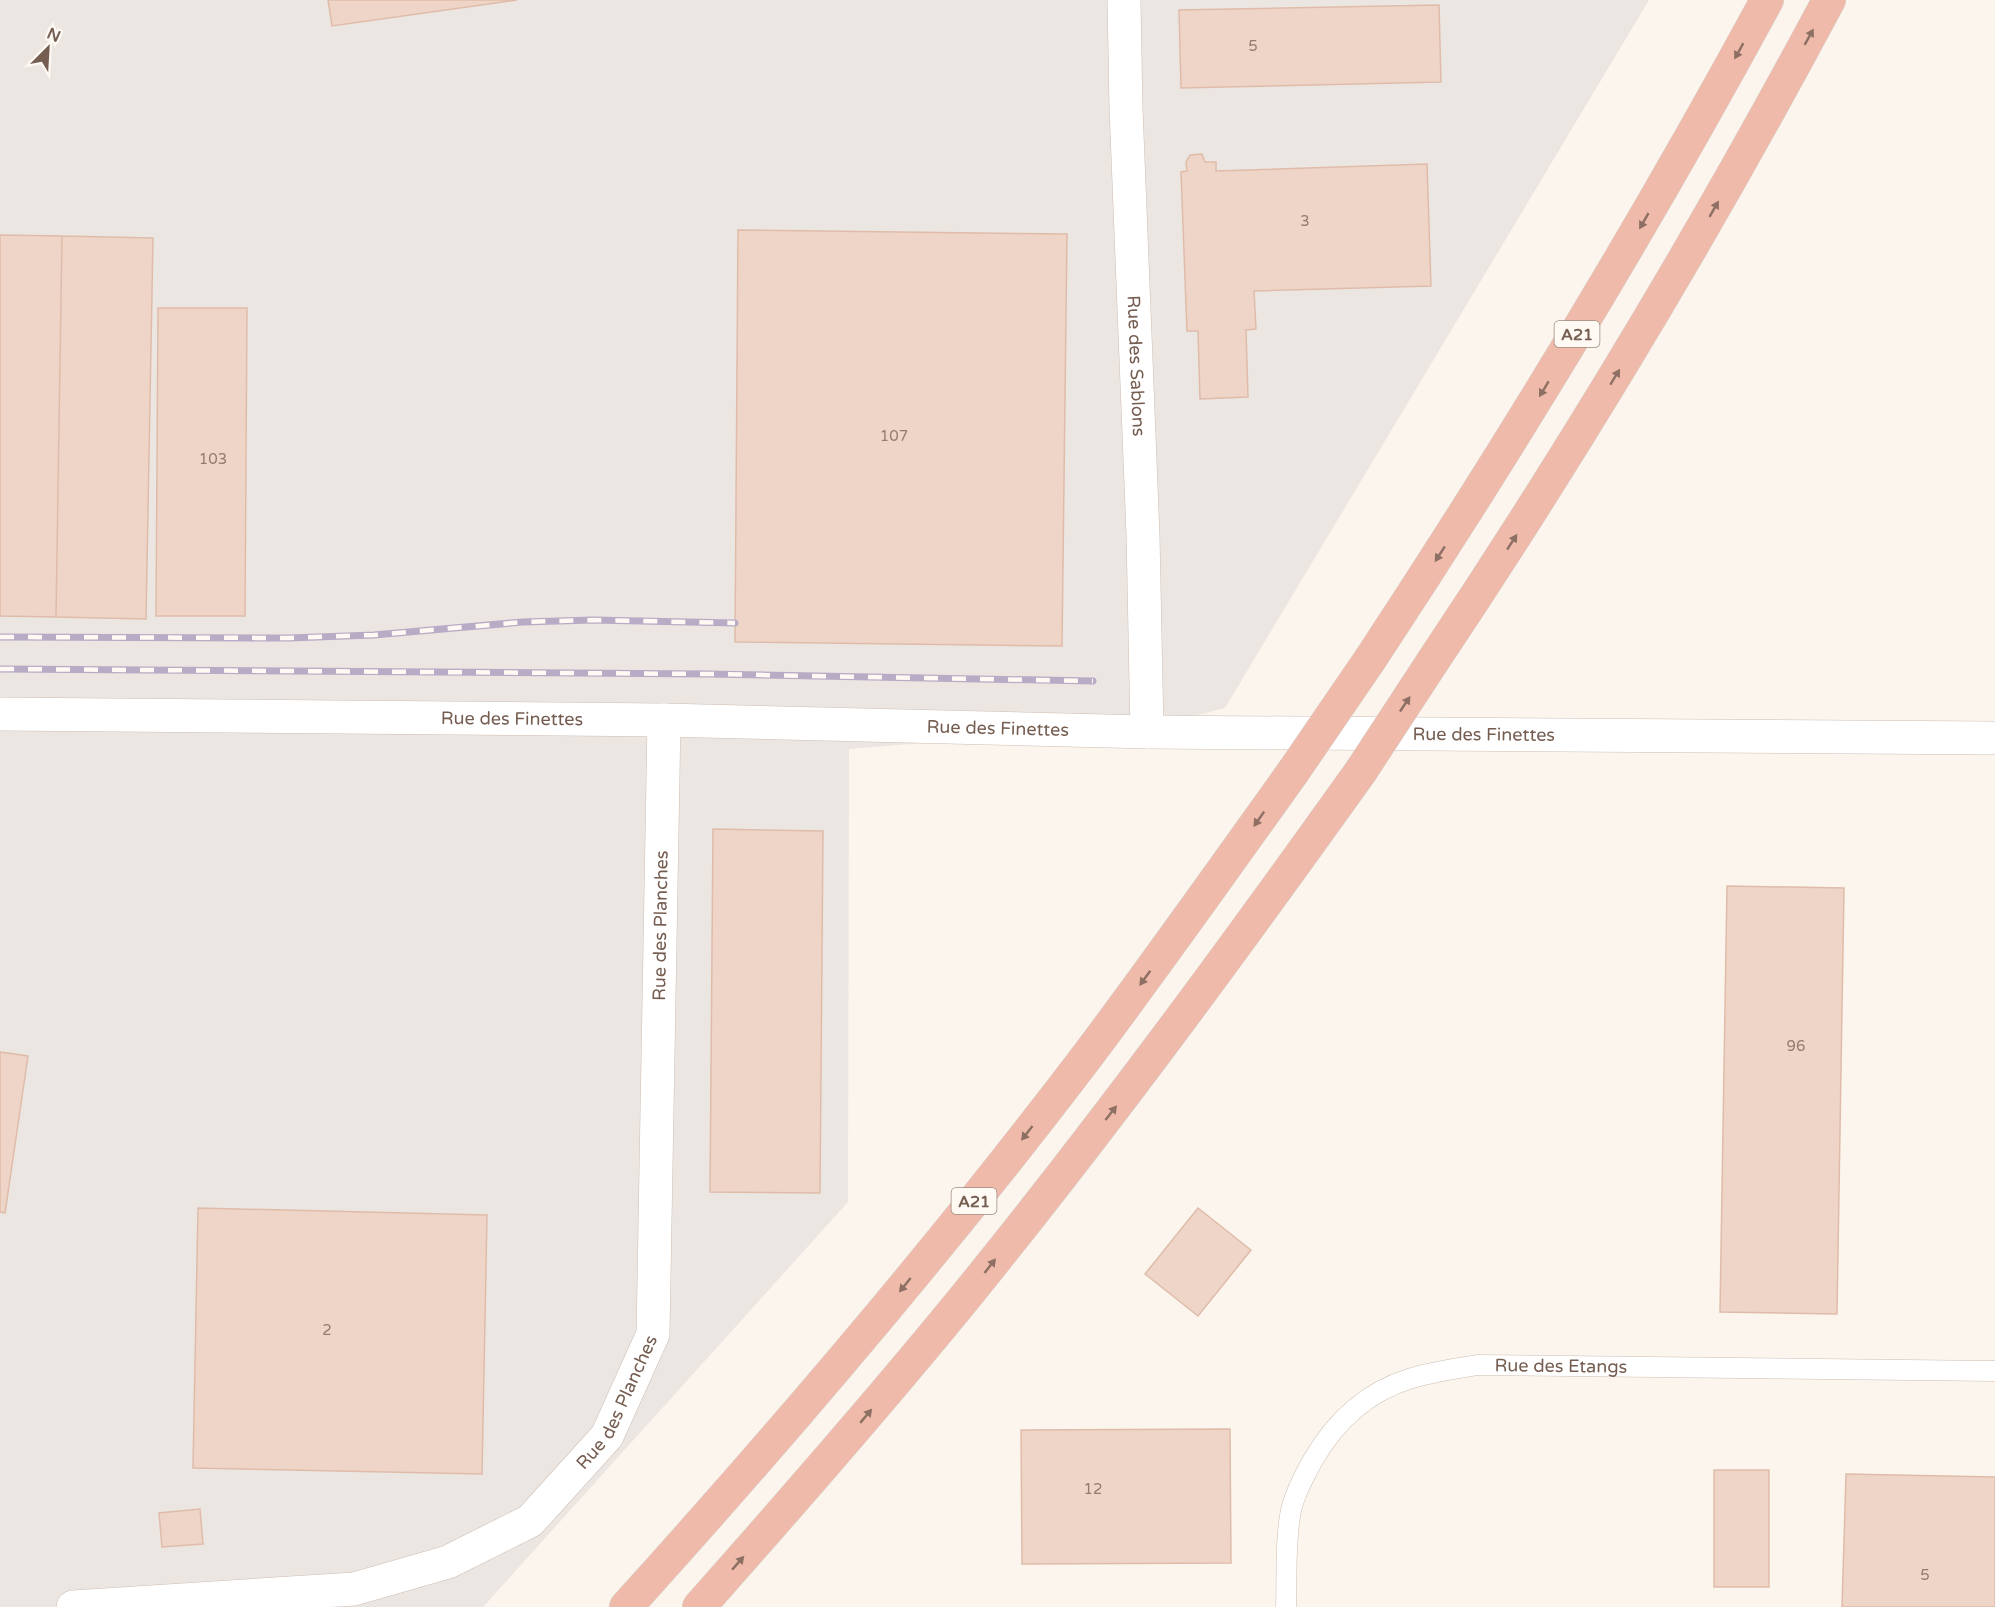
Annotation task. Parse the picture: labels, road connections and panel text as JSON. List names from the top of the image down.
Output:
{
  "streets": {
    "highway": ["A21"],
    "street": ["Rue des Sablons", "Rue des Finettes", "Rue des Planches"],
    "lane": ["Rue des Etangs"]
  },
  "crossings": [
    ["Rue des Sablons", "Rue des Finettes"],
    ["Rue des Finettes", "Rue des Planches"]
  ],
  "house_numbers": [
    "5",
    "3",
    "107",
    "103",
    "96",
    "2",
    "12",
    "5"
  ],
  "north": "top right"
}
